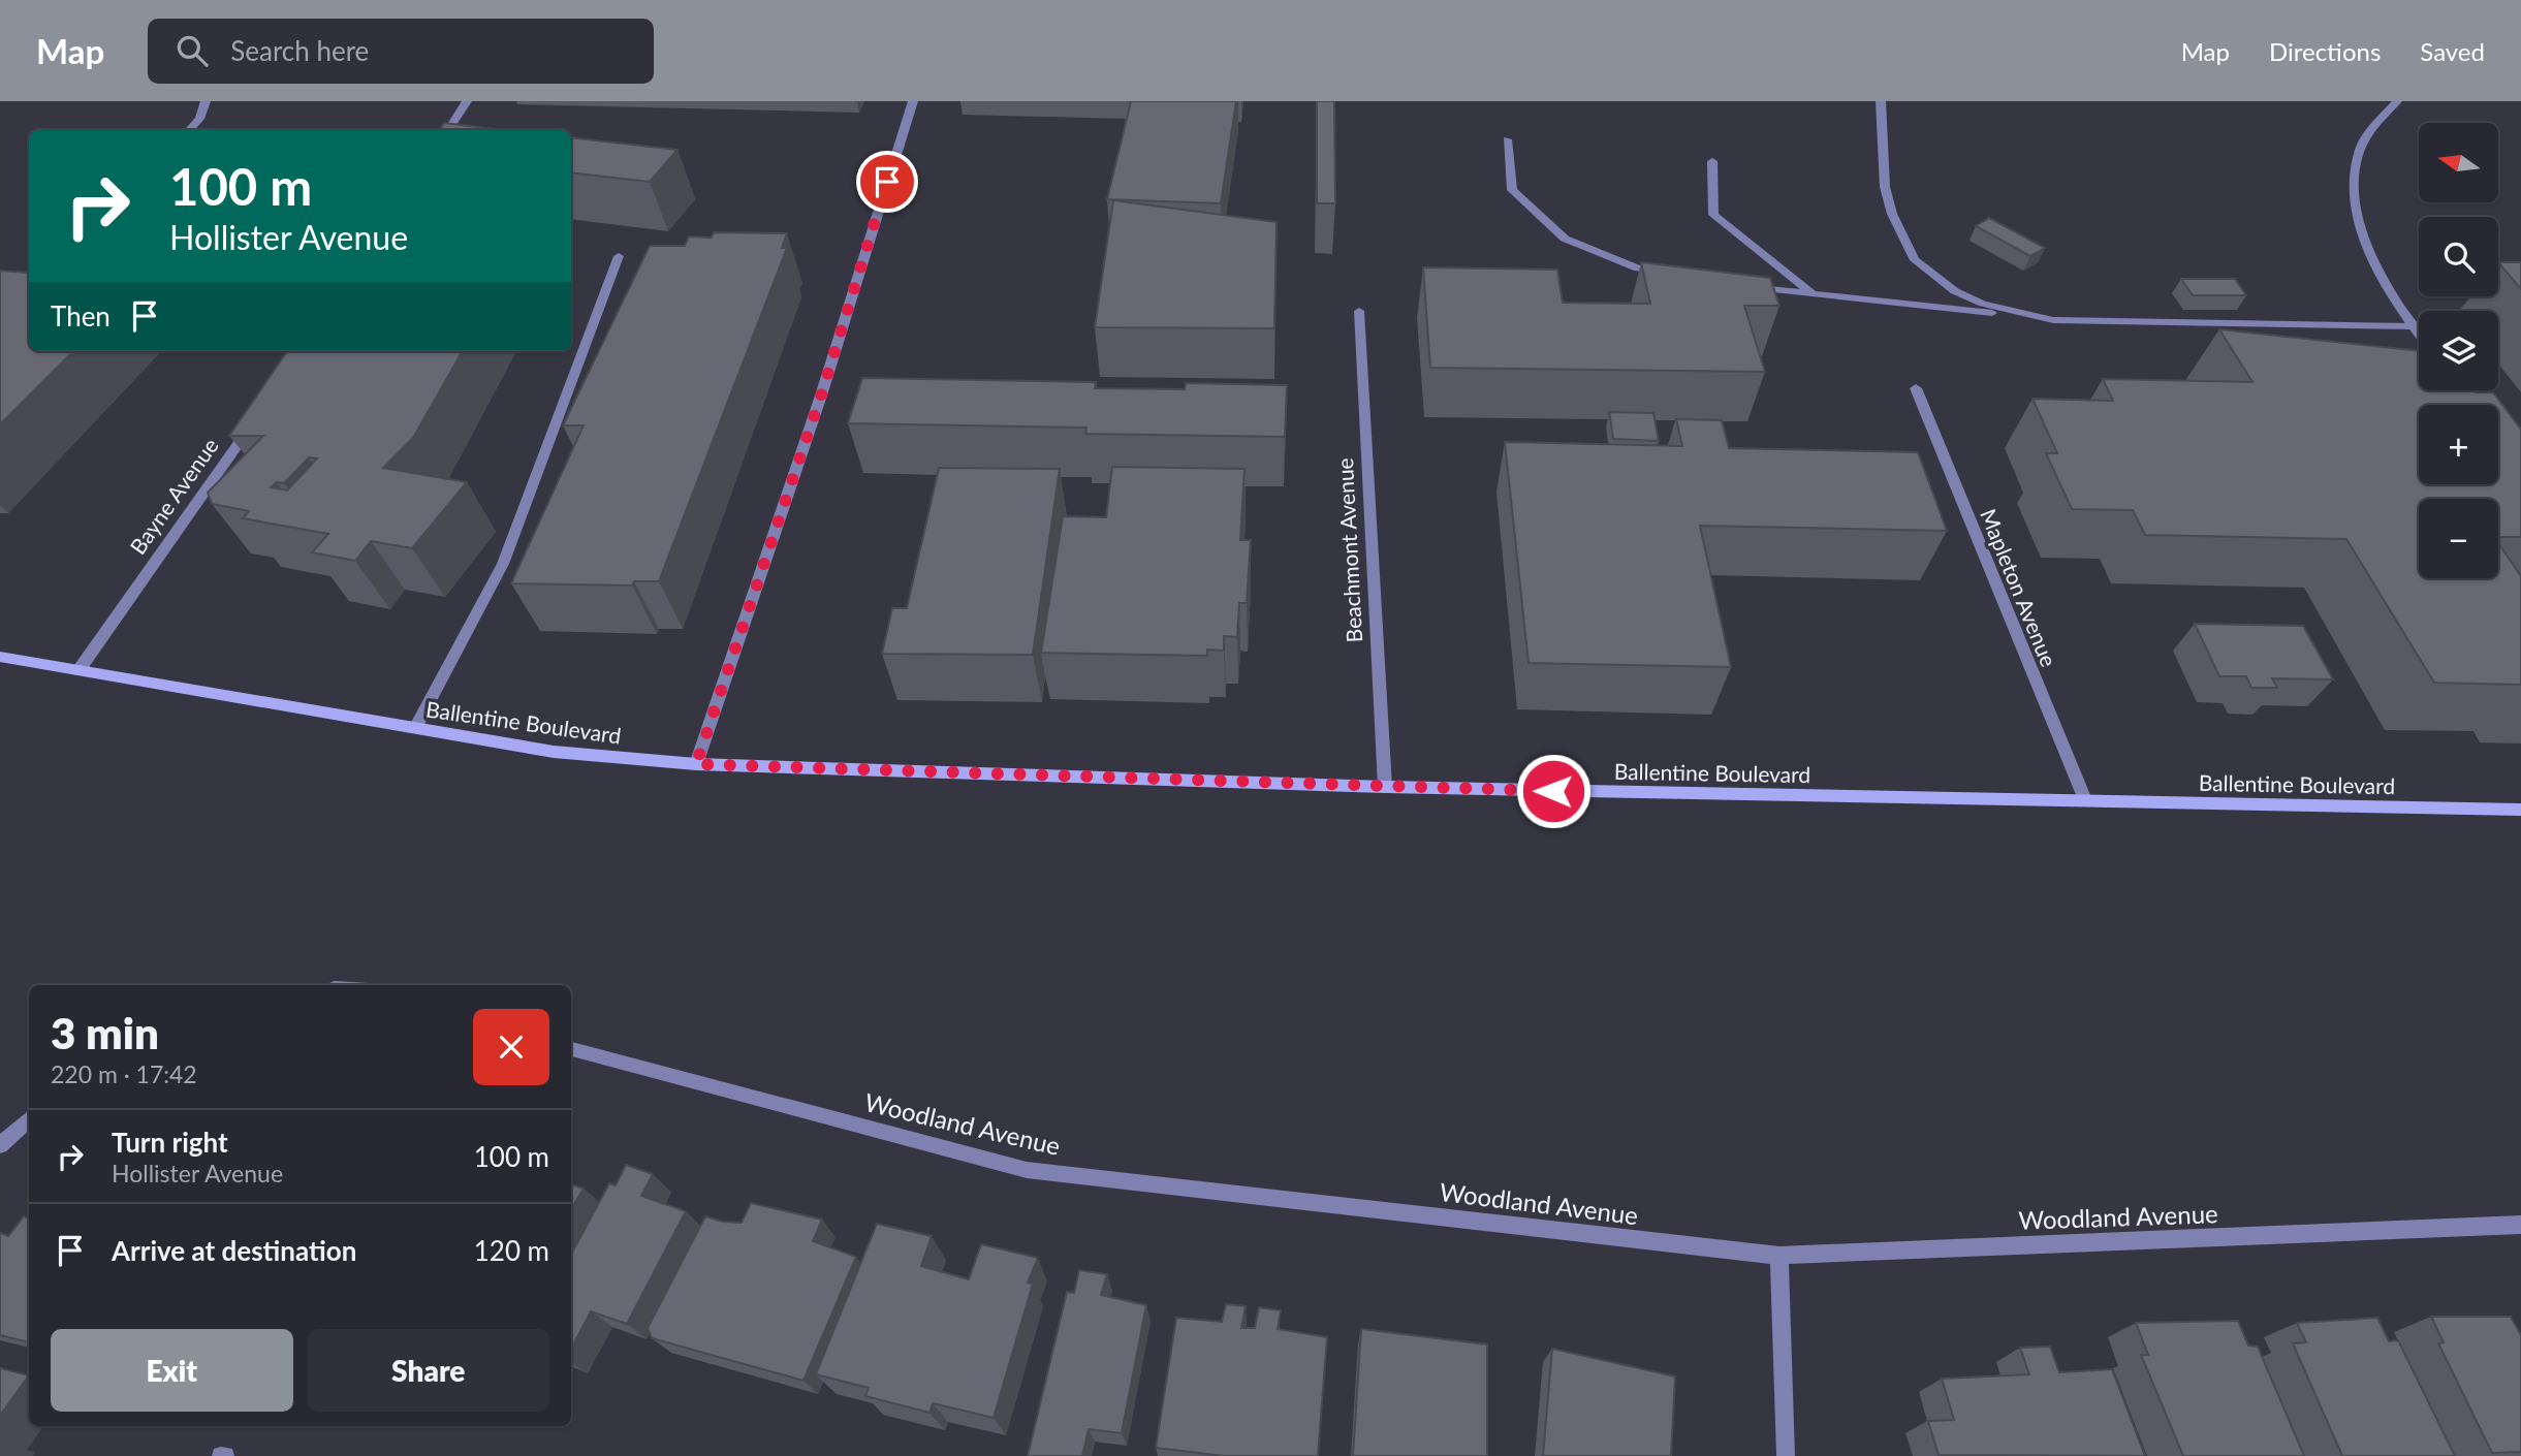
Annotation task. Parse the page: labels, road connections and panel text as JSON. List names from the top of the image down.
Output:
{
  "streets": {
    "main road": ["Ballentine Boulevard"],
    "street": [
      "Bayne Avenue",
      "Beachmont Avenue",
      "Mapleton Avenue",
      "Woodland Avenue"
    ]
  },
  "crossings": [
    ["Bayne Avenue", "Ballentine Boulevard"],
    ["Beachmont Avenue", "Ballentine Boulevard"],
    ["Mapleton Avenue", "Ballentine Boulevard"]
  ],
  "north": "left",
  "page": {
    "header": "Map",
    "search": "Search here",
    "nav": ["Map", "Directions", "Saved"],
    "map_buttons": ["+", "−"],
    "turn": ["100 m", "Hollister Avenue"],
    "then": "Then",
    "heading": ["3 min", "220 m · 17:42"],
    "list": [
      {
        "name": "Turn right",
        "note": "Hollister Avenue",
        "value": "100 m"
      },
      {
        "name": "Arrive at destination",
        "value": "120 m"
      }
    ],
    "buttons": ["Exit", "Share"]
  }
}
